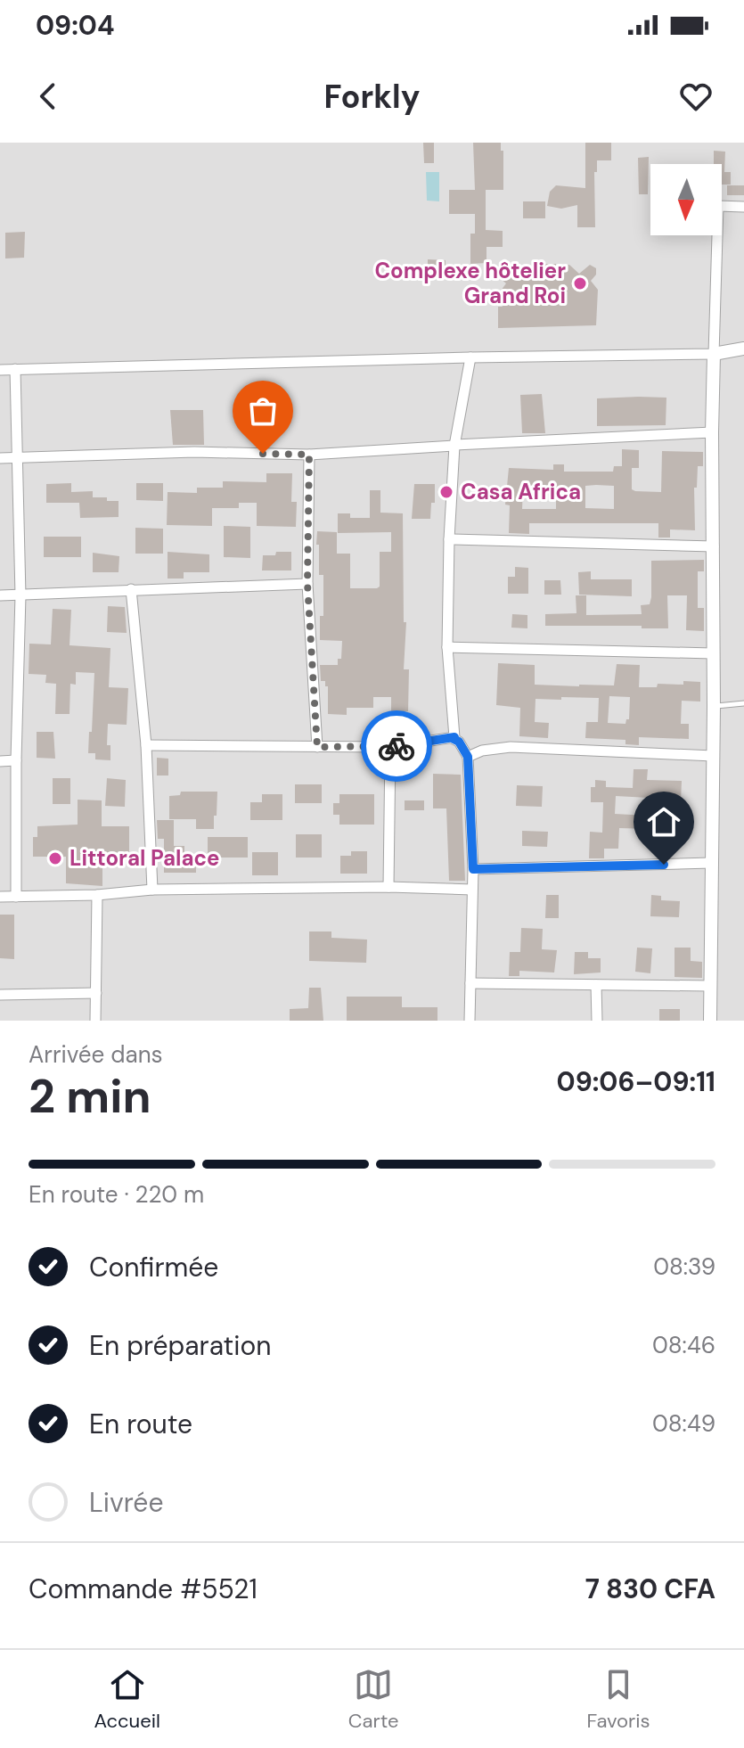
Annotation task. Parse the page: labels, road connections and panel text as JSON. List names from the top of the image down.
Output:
{
  "places": ["Complexe hôtelier Grand Roi", "Casa Africa", "Littoral Palace"],
  "north": "bottom",
  "page": {
    "status": "09:04",
    "header": "Forkly",
    "heading": ["2 min", "Arrivée dans", "09:06–09:11"],
    "panel": ["Commande #5521", "7 830 CFA"],
    "bar": "En route · 220 m",
    "list": [
      ["Confirmée", "08:39"],
      ["En préparation", "08:46"],
      ["En route", "08:49"],
      "Livrée"
    ],
    "tabs": ["Accueil", "Carte", "Favoris"]
  }
}
